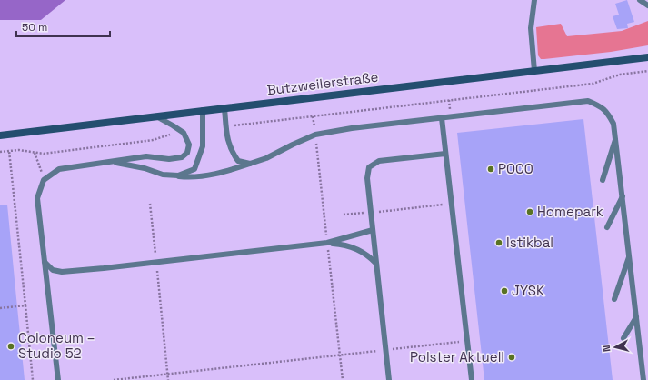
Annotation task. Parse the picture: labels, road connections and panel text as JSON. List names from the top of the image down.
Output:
{
  "streets": {
    "street": ["Butzweilerstraße"]
  },
  "places": [
    "POCO",
    "Homepark",
    "Istikbal",
    "JYSK",
    "Coloneum – Studio 52",
    "Polster Aktuell"
  ],
  "scale_bar": "50 m",
  "north": "left"
}
